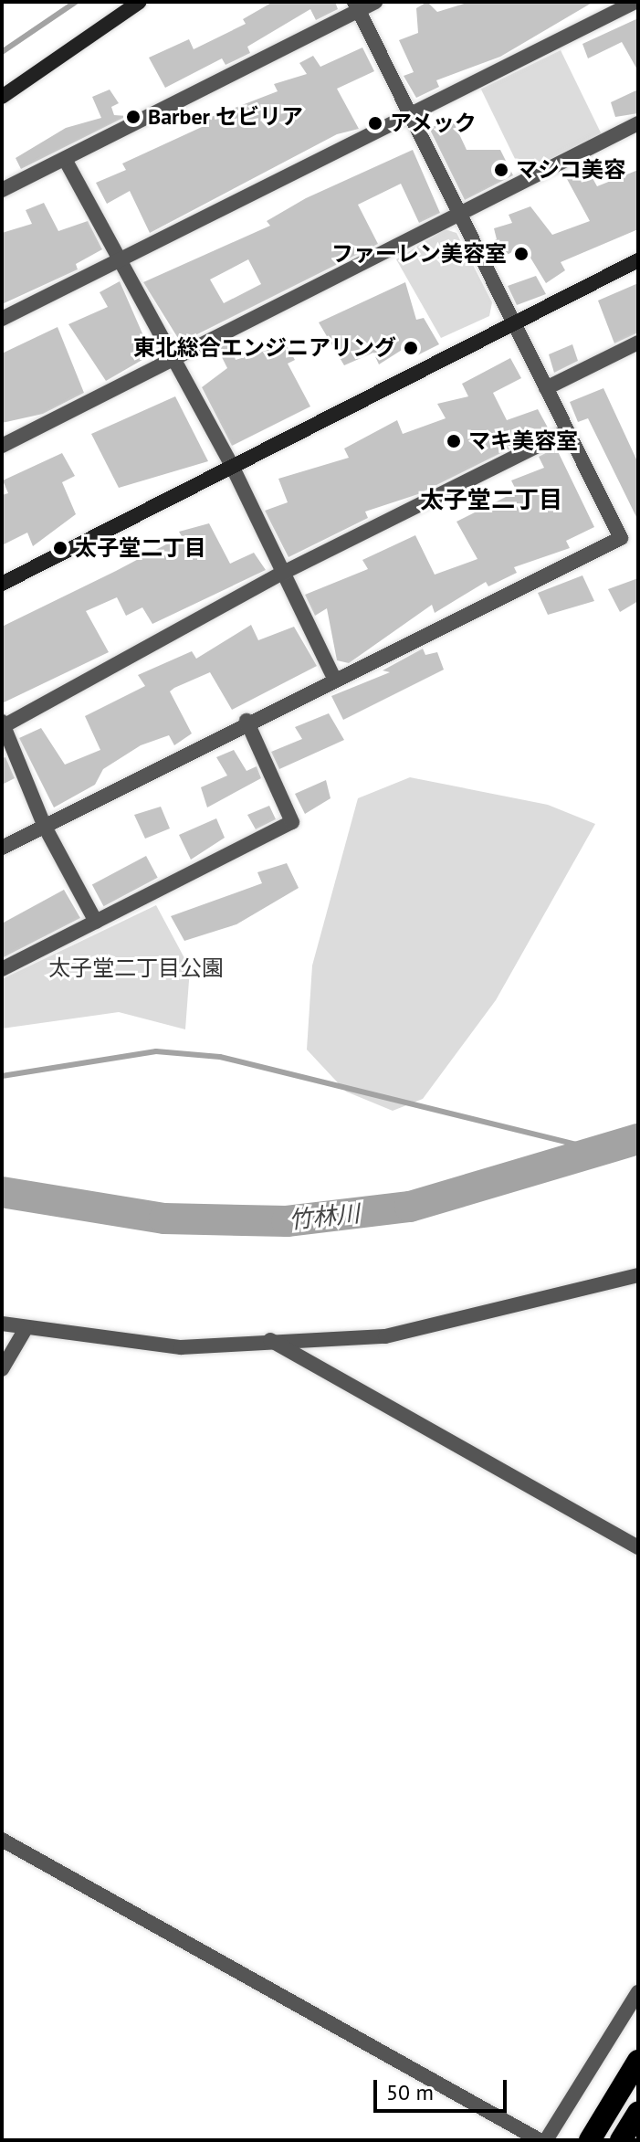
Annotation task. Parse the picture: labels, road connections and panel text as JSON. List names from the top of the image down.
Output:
{
  "districts": ["太子堂二丁目"],
  "water": ["竹林川"],
  "parks": ["太子堂二丁目公園"],
  "places": [
    "Barber セビリア",
    "アメック",
    "マシコ美容",
    "ファーレン美容室",
    "東北総合エンジニアリング",
    "マキ美容室",
    "太子堂二丁目"
  ],
  "scale_bar": "50 m"
}
